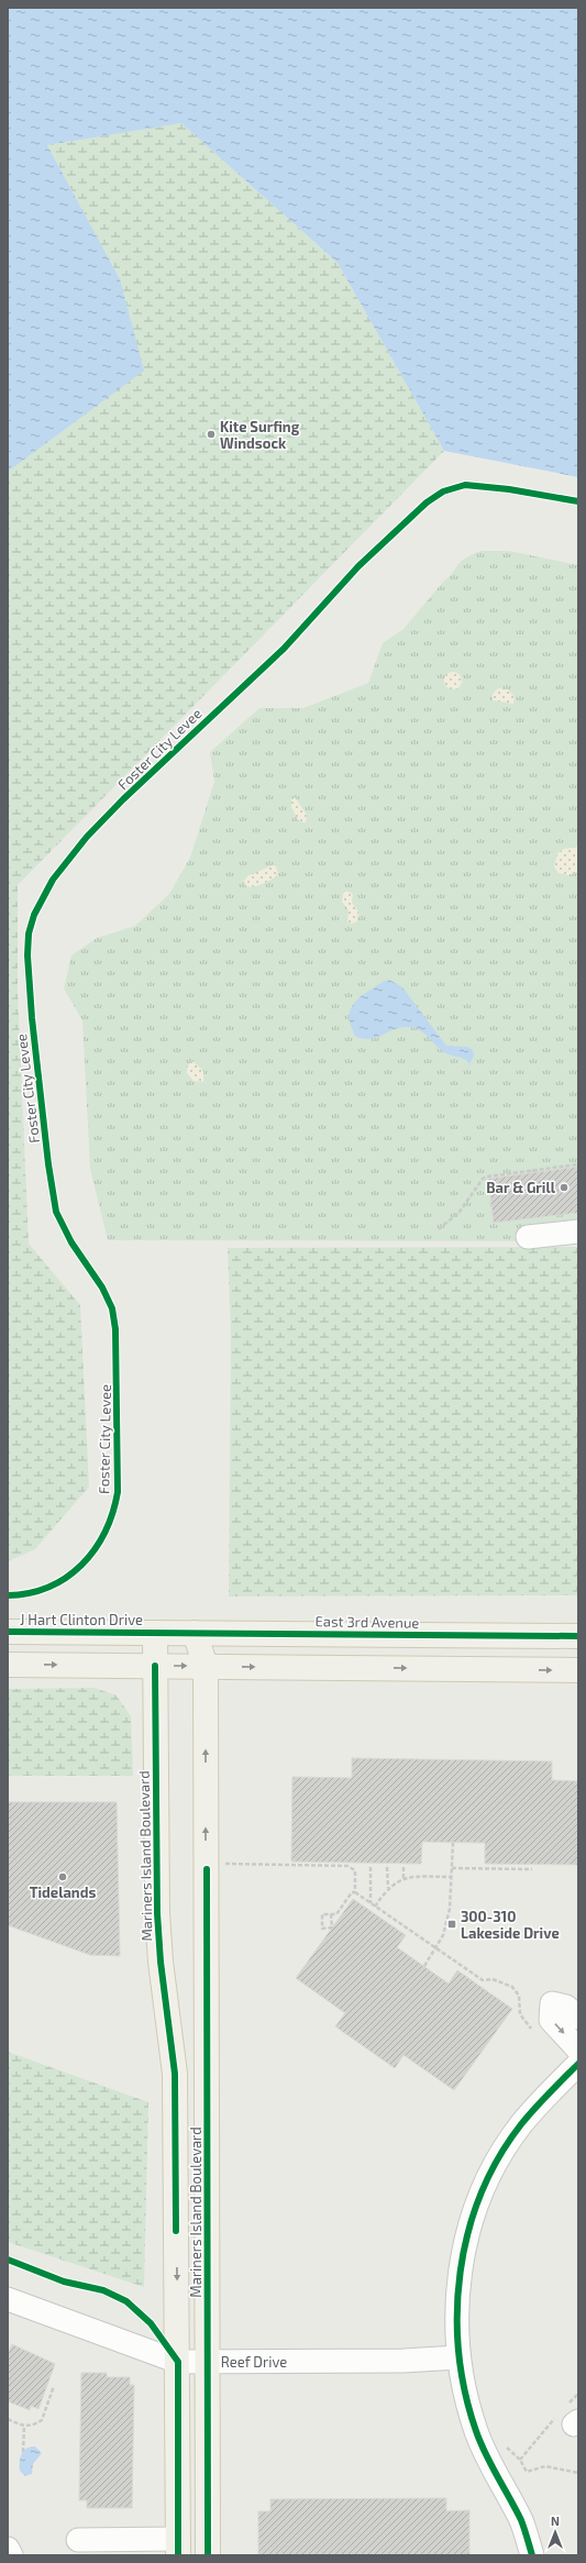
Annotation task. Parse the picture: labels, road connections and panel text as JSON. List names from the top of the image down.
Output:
{
  "streets": {
    "main road": ["J Hart Clinton Drive", "East 3rd Avenue", "Mariners Island Boulevard"],
    "street": ["Reef Drive"],
    "cycle path": ["Foster City Levee"]
  },
  "crossings": [
    ["J Hart Clinton Drive", "East 3rd Avenue"],
    ["J Hart Clinton Drive", "Mariners Island Boulevard"],
    ["East 3rd Avenue", "Mariners Island Boulevard"],
    ["Mariners Island Boulevard", "Reef Drive"]
  ],
  "places": {
    "other": ["Kite Surfing Windsock", "Bar & Grill", "Tidelands"],
    "transit": ["300-310 Lakeside Drive"]
  },
  "north": "top"
}
